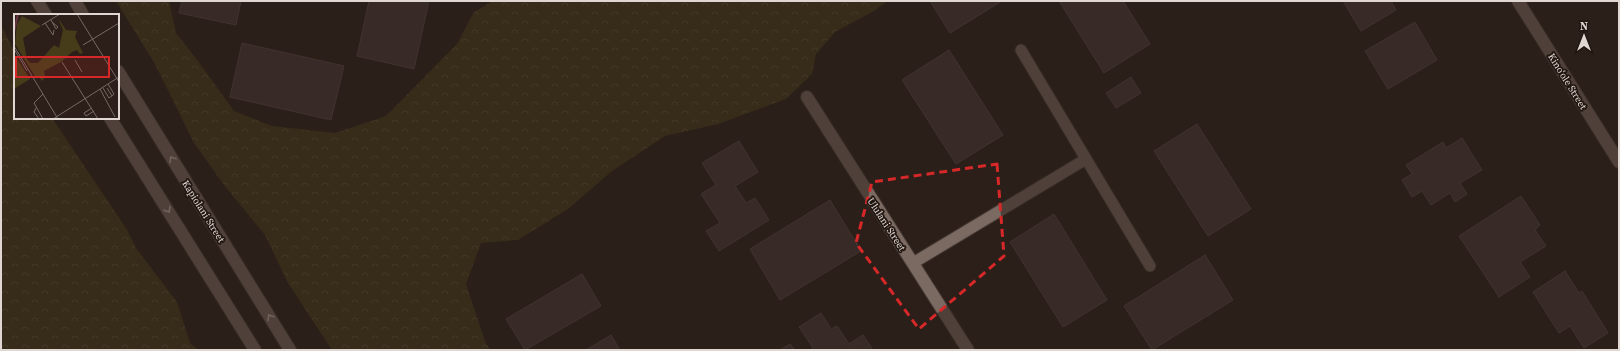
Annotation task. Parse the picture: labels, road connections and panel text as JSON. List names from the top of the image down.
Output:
{
  "streets": {
    "street": ["Kinoʻole Street", "Kapiolani Street", "Ululani Street"]
  },
  "north": "top"
}
